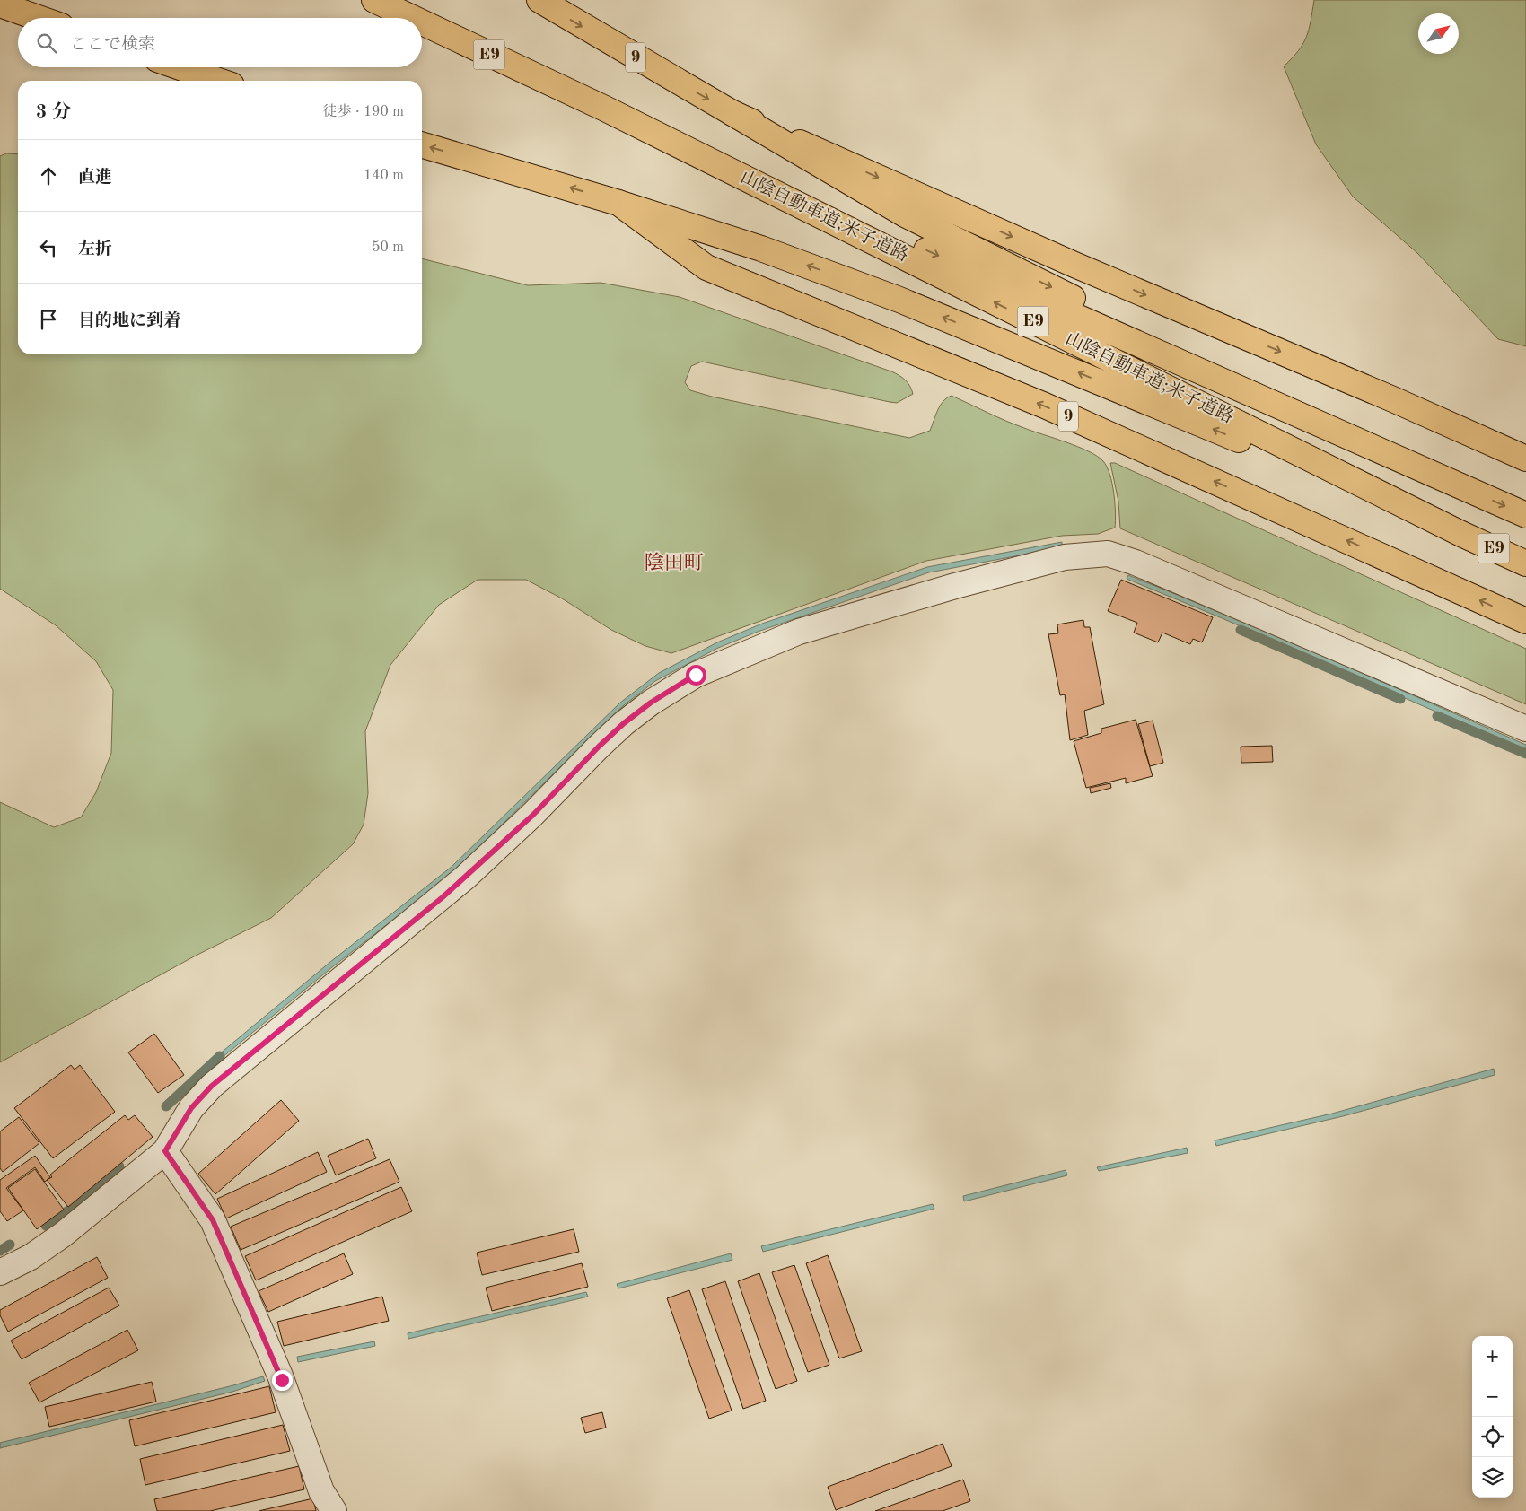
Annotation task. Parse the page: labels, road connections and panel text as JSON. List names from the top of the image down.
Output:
{
  "streets": {
    "highway": ["E9", "9", "山陰自動車道;米子道路"]
  },
  "districts": ["陰田町"],
  "north": "top right",
  "page": {
    "search": "ここで検索",
    "heading": ["3 分", "徒歩 · 190 m"],
    "list": [
      ["直進", "140 m"],
      ["左折", "50 m"],
      "目的地に到着"
    ],
    "map_buttons": ["+", "−"]
  }
}
